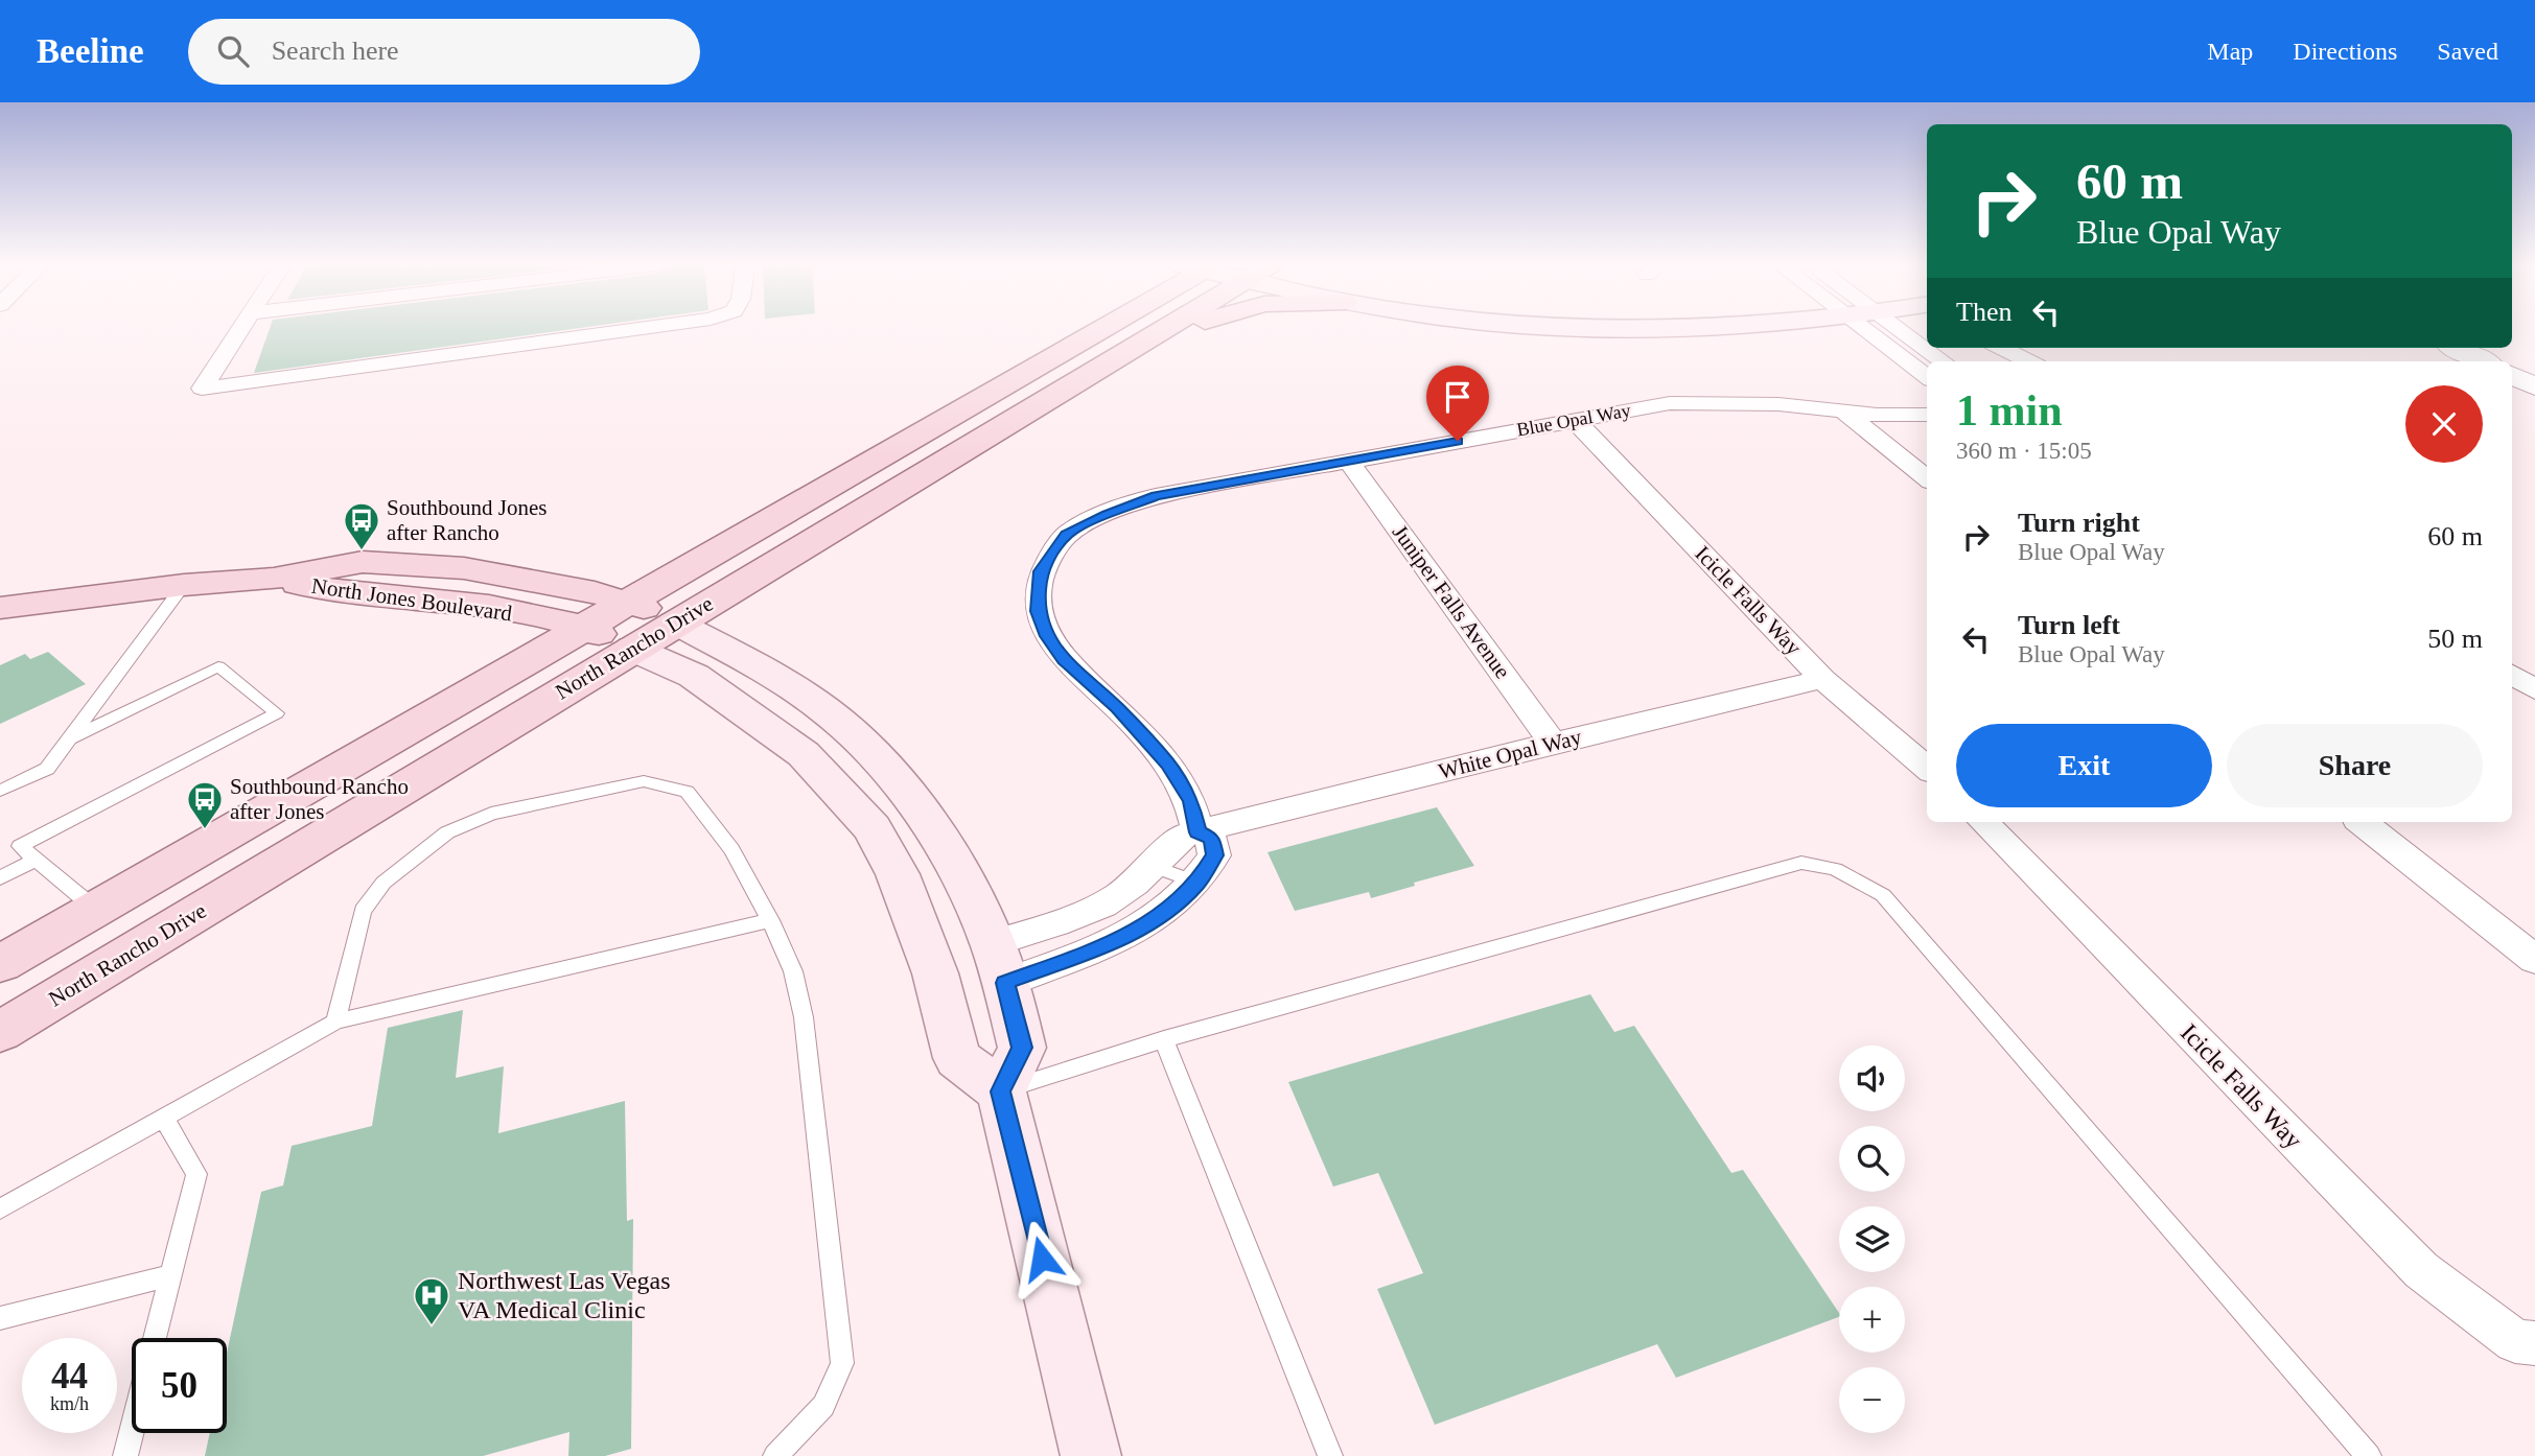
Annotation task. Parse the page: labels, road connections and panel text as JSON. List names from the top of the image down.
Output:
{
  "streets": {
    "main road": ["North Jones Boulevard", "North Rancho Drive"],
    "street": [
      "Blue Opal Way",
      "Icicle Falls Way",
      "Juniper Falls Avenue",
      "White Opal Way"
    ]
  },
  "crossings": [
    ["Blue Opal Way", "Icicle Falls Way"],
    ["Blue Opal Way", "Juniper Falls Avenue"],
    ["Blue Opal Way", "White Opal Way"],
    ["North Jones Boulevard", "North Rancho Drive"],
    ["Icicle Falls Way", "White Opal Way"],
    ["Juniper Falls Avenue", "White Opal Way"]
  ],
  "places": {
    "bus stop": ["Southbound Jones after Rancho", "Southbound Rancho after Jones"],
    "hospital": ["Northwest Las Vegas VA Medical Clinic"]
  },
  "page": {
    "header": "Beeline",
    "search": "Search here",
    "nav": ["Map", "Directions", "Saved"],
    "turn": ["60 m", "Blue Opal Way"],
    "then": "Then",
    "heading": ["1 min", "360 m · 15:05"],
    "list": [
      {
        "name": "Turn right",
        "note": "Blue Opal Way",
        "value": "60 m"
      },
      {
        "name": "Turn left",
        "note": "Blue Opal Way",
        "value": "50 m"
      }
    ],
    "buttons": ["Exit", "Share"],
    "map_buttons": ["+", "−"],
    "speed": "44 km/h",
    "limit": "50"
  }
}
